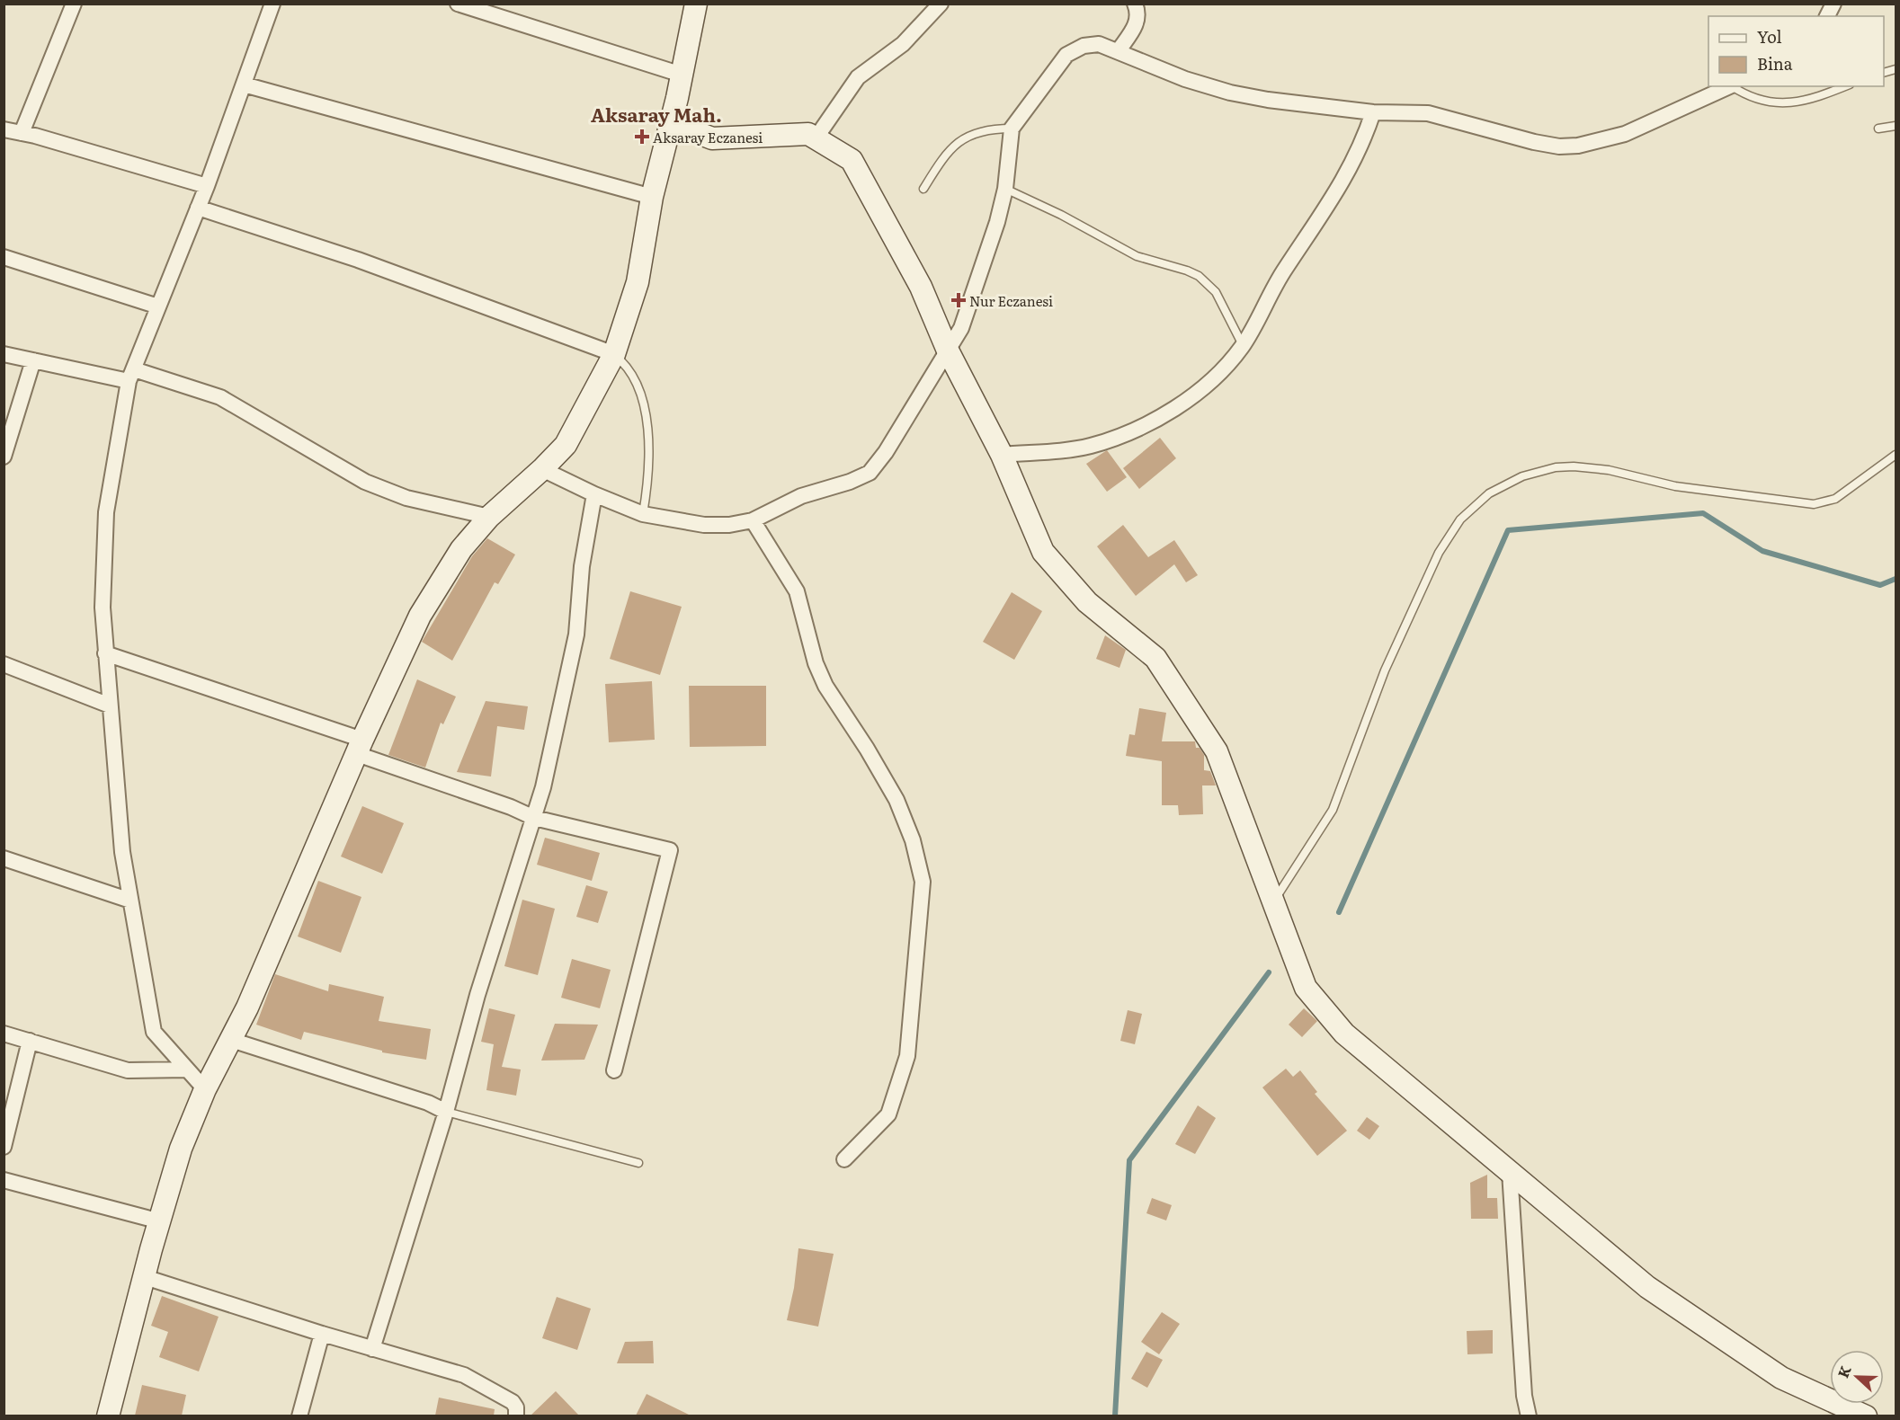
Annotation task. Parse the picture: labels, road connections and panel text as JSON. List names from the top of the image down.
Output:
{
  "districts": ["Aksaray Mah."],
  "places": {
    "health": ["Aksaray Eczanesi", "Nur Eczanesi"]
  },
  "legend": ["Yol", "Bina"],
  "north": "left"
}
